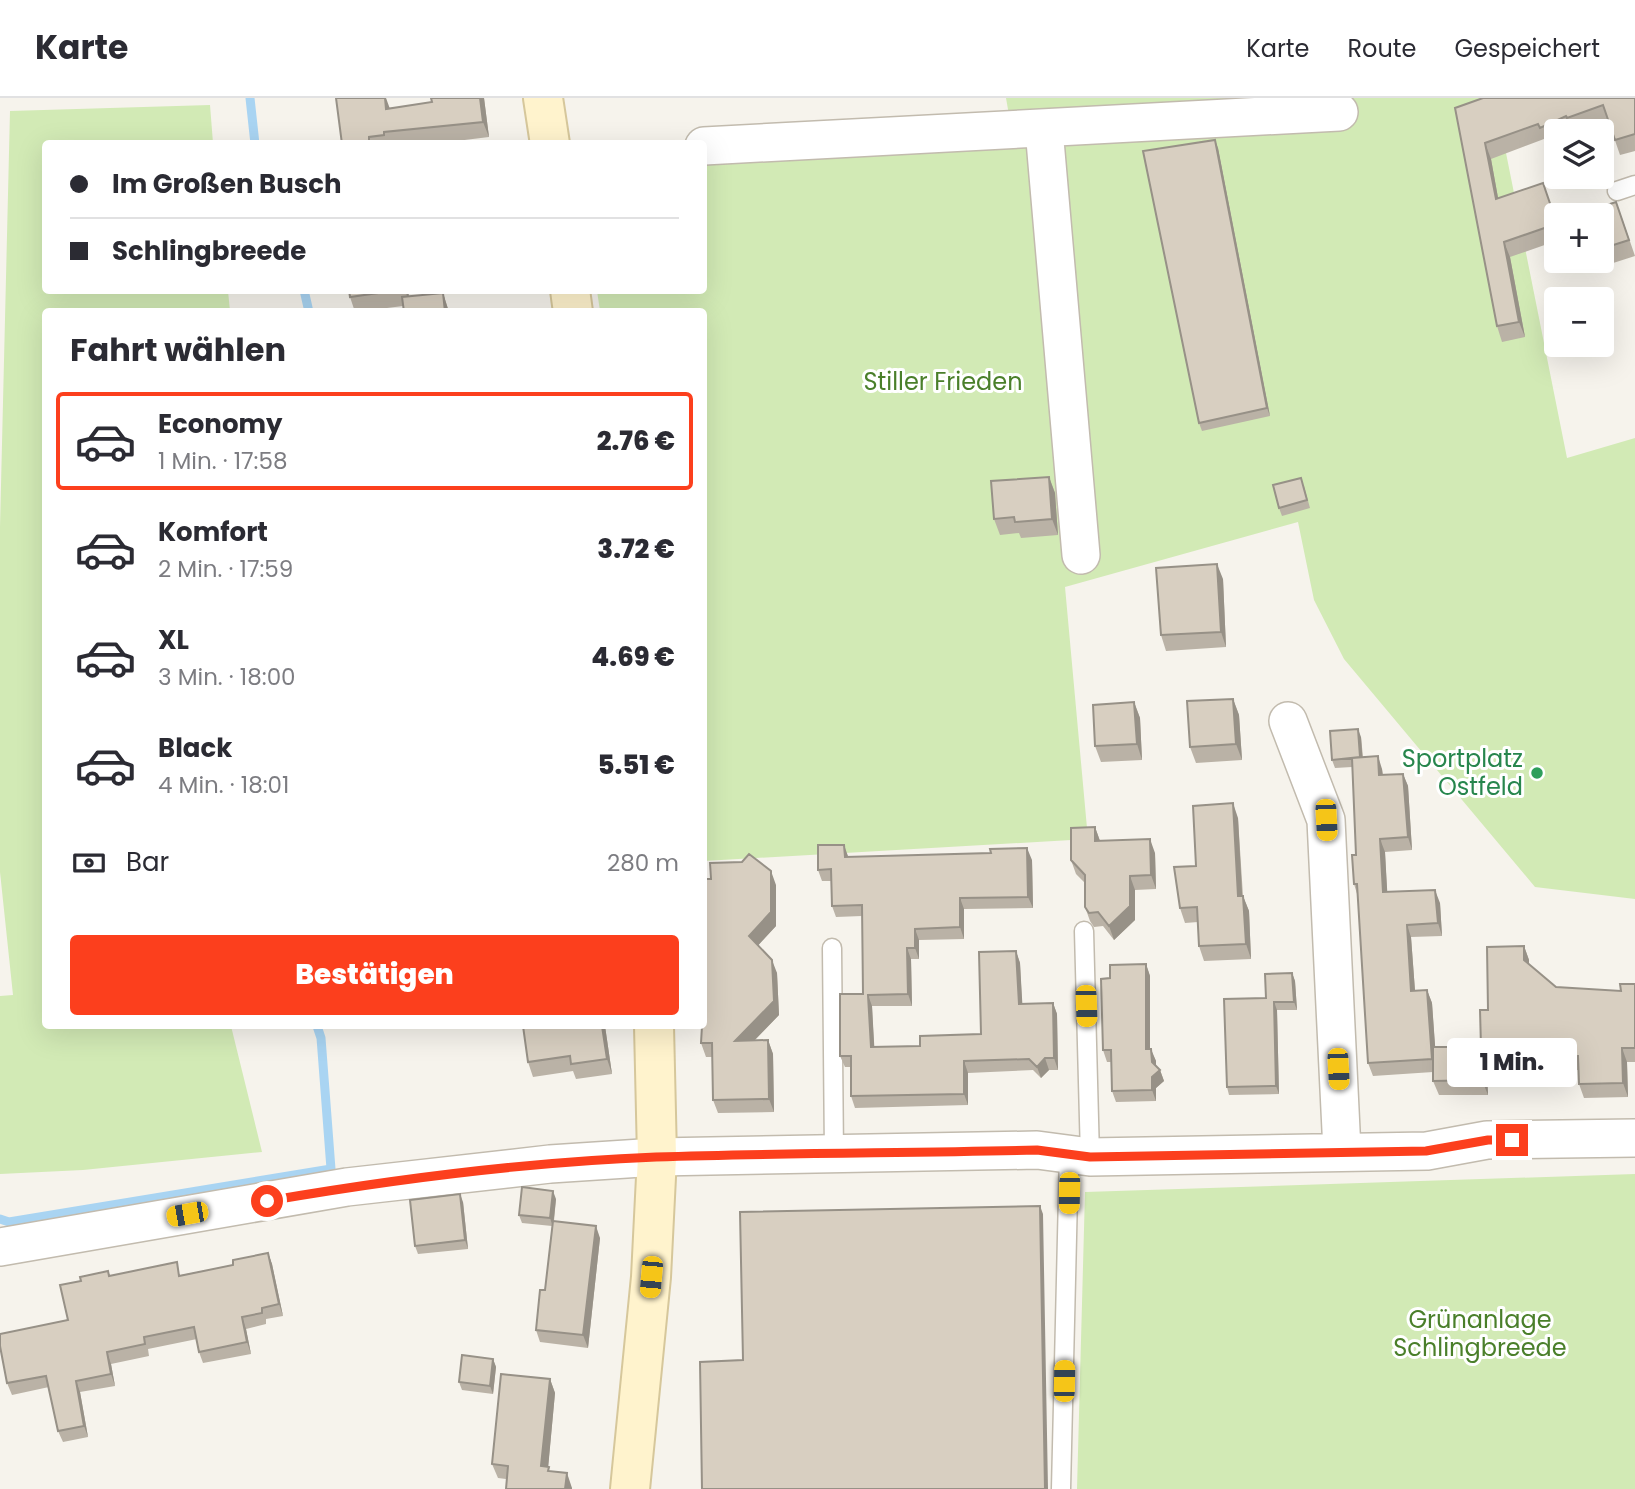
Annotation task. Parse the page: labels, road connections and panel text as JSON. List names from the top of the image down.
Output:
{
  "parks": ["Stiller Frieden", "Grünanlage Schlingbreede"],
  "places": ["Sportplatz Ostfeld"],
  "page": {
    "header": "Karte",
    "nav": ["Karte", "Route", "Gespeichert"],
    "map_buttons": ["+", "−"],
    "banner": ["Im Großen Busch", "Schlingbreede"],
    "heading": "Fahrt wählen",
    "list": [
      {
        "name": "Economy",
        "note": "1 Min. · 17:58",
        "value": "2.76 €"
      },
      {
        "name": "Komfort",
        "note": "2 Min. · 17:59",
        "value": "3.72 €"
      },
      {
        "name": "XL",
        "note": "3 Min. · 18:00",
        "value": "4.69 €"
      },
      {
        "name": "Black",
        "note": "4 Min. · 18:01",
        "value": "5.51 €"
      }
    ],
    "pay": ["Bar", "280 m"],
    "buttons": "Bestätigen",
    "bubble": "1 Min."
  }
}
